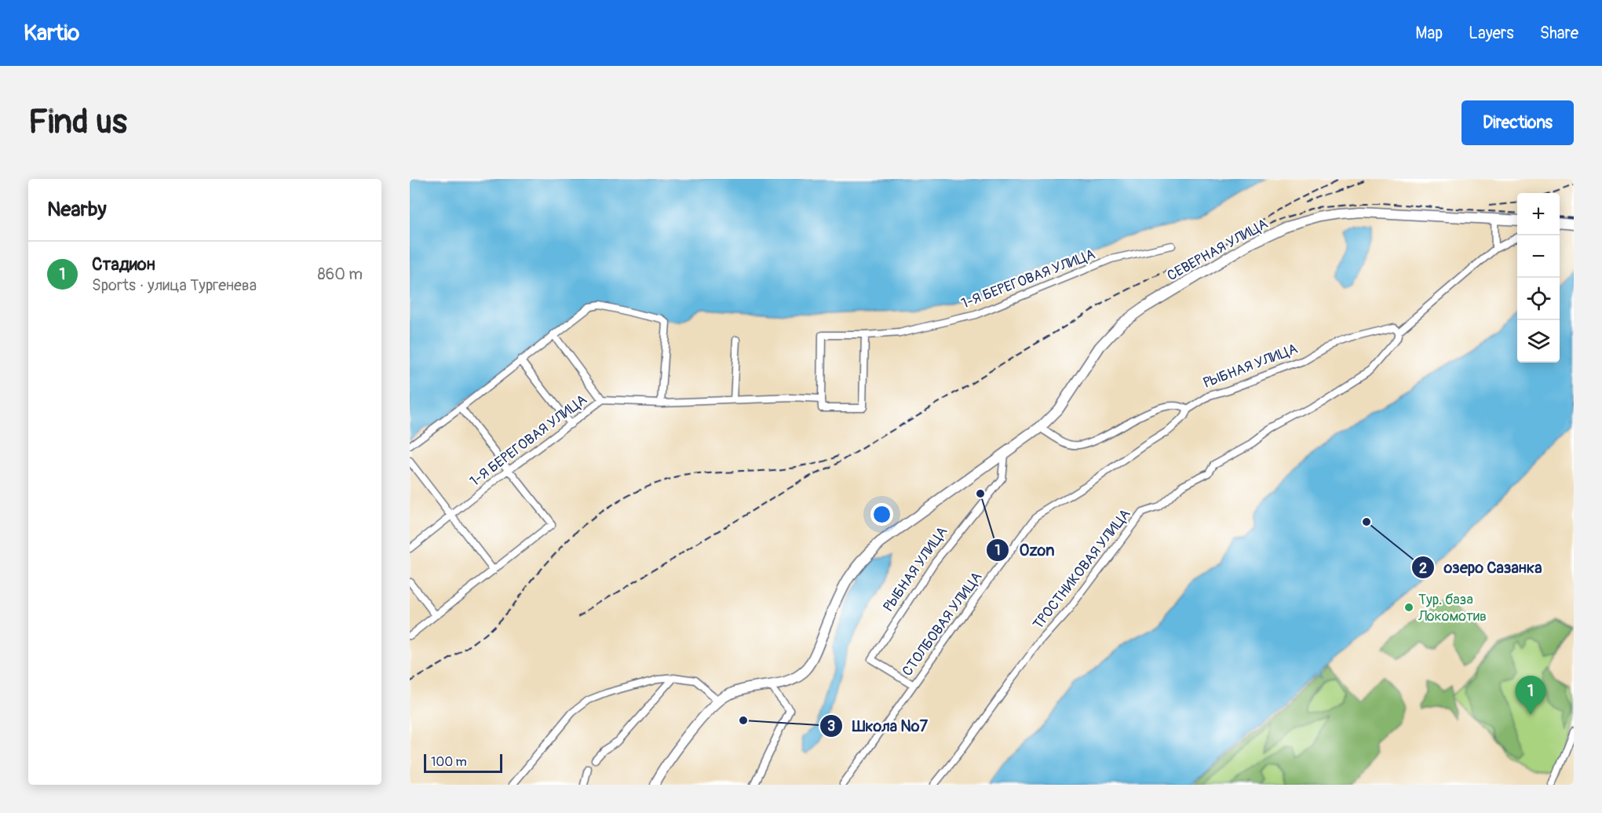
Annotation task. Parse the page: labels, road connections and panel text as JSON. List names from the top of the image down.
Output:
{
  "streets": {
    "street": [
      "СЕВЕРНАЯ УЛИЦА",
      "1-Я БЕРЕГОВАЯ УЛИЦА",
      "РЫБНАЯ УЛИЦА",
      "ТРОСТНИКОВАЯ УЛИЦА",
      "СТОЛБОВАЯ УЛИЦА"
    ]
  },
  "crossings": [
    ["СЕВЕРНАЯ УЛИЦА", "РЫБНАЯ УЛИЦА"],
    ["РЫБНАЯ УЛИЦА", "ТРОСТНИКОВАЯ УЛИЦА"],
    ["РЫБНАЯ УЛИЦА", "СТОЛБОВАЯ УЛИЦА"]
  ],
  "places": [
    "Ozon",
    "озеро Сазанка",
    "Тур. база Локомотив",
    "Школа №7"
  ],
  "scale_bar": "100 m",
  "page": {
    "header": "Kartio",
    "nav": ["Map", "Layers", "Share"],
    "buttons": "Directions",
    "title": "Find us",
    "heading": "Nearby",
    "map_buttons": ["+", "−"],
    "list": [
      {
        "mark": "1",
        "name": "Стадион",
        "note": "Sports · улица Тургенева",
        "value": "860 m"
      }
    ],
    "pins": "1",
    "scale": "100 m"
  }
}
